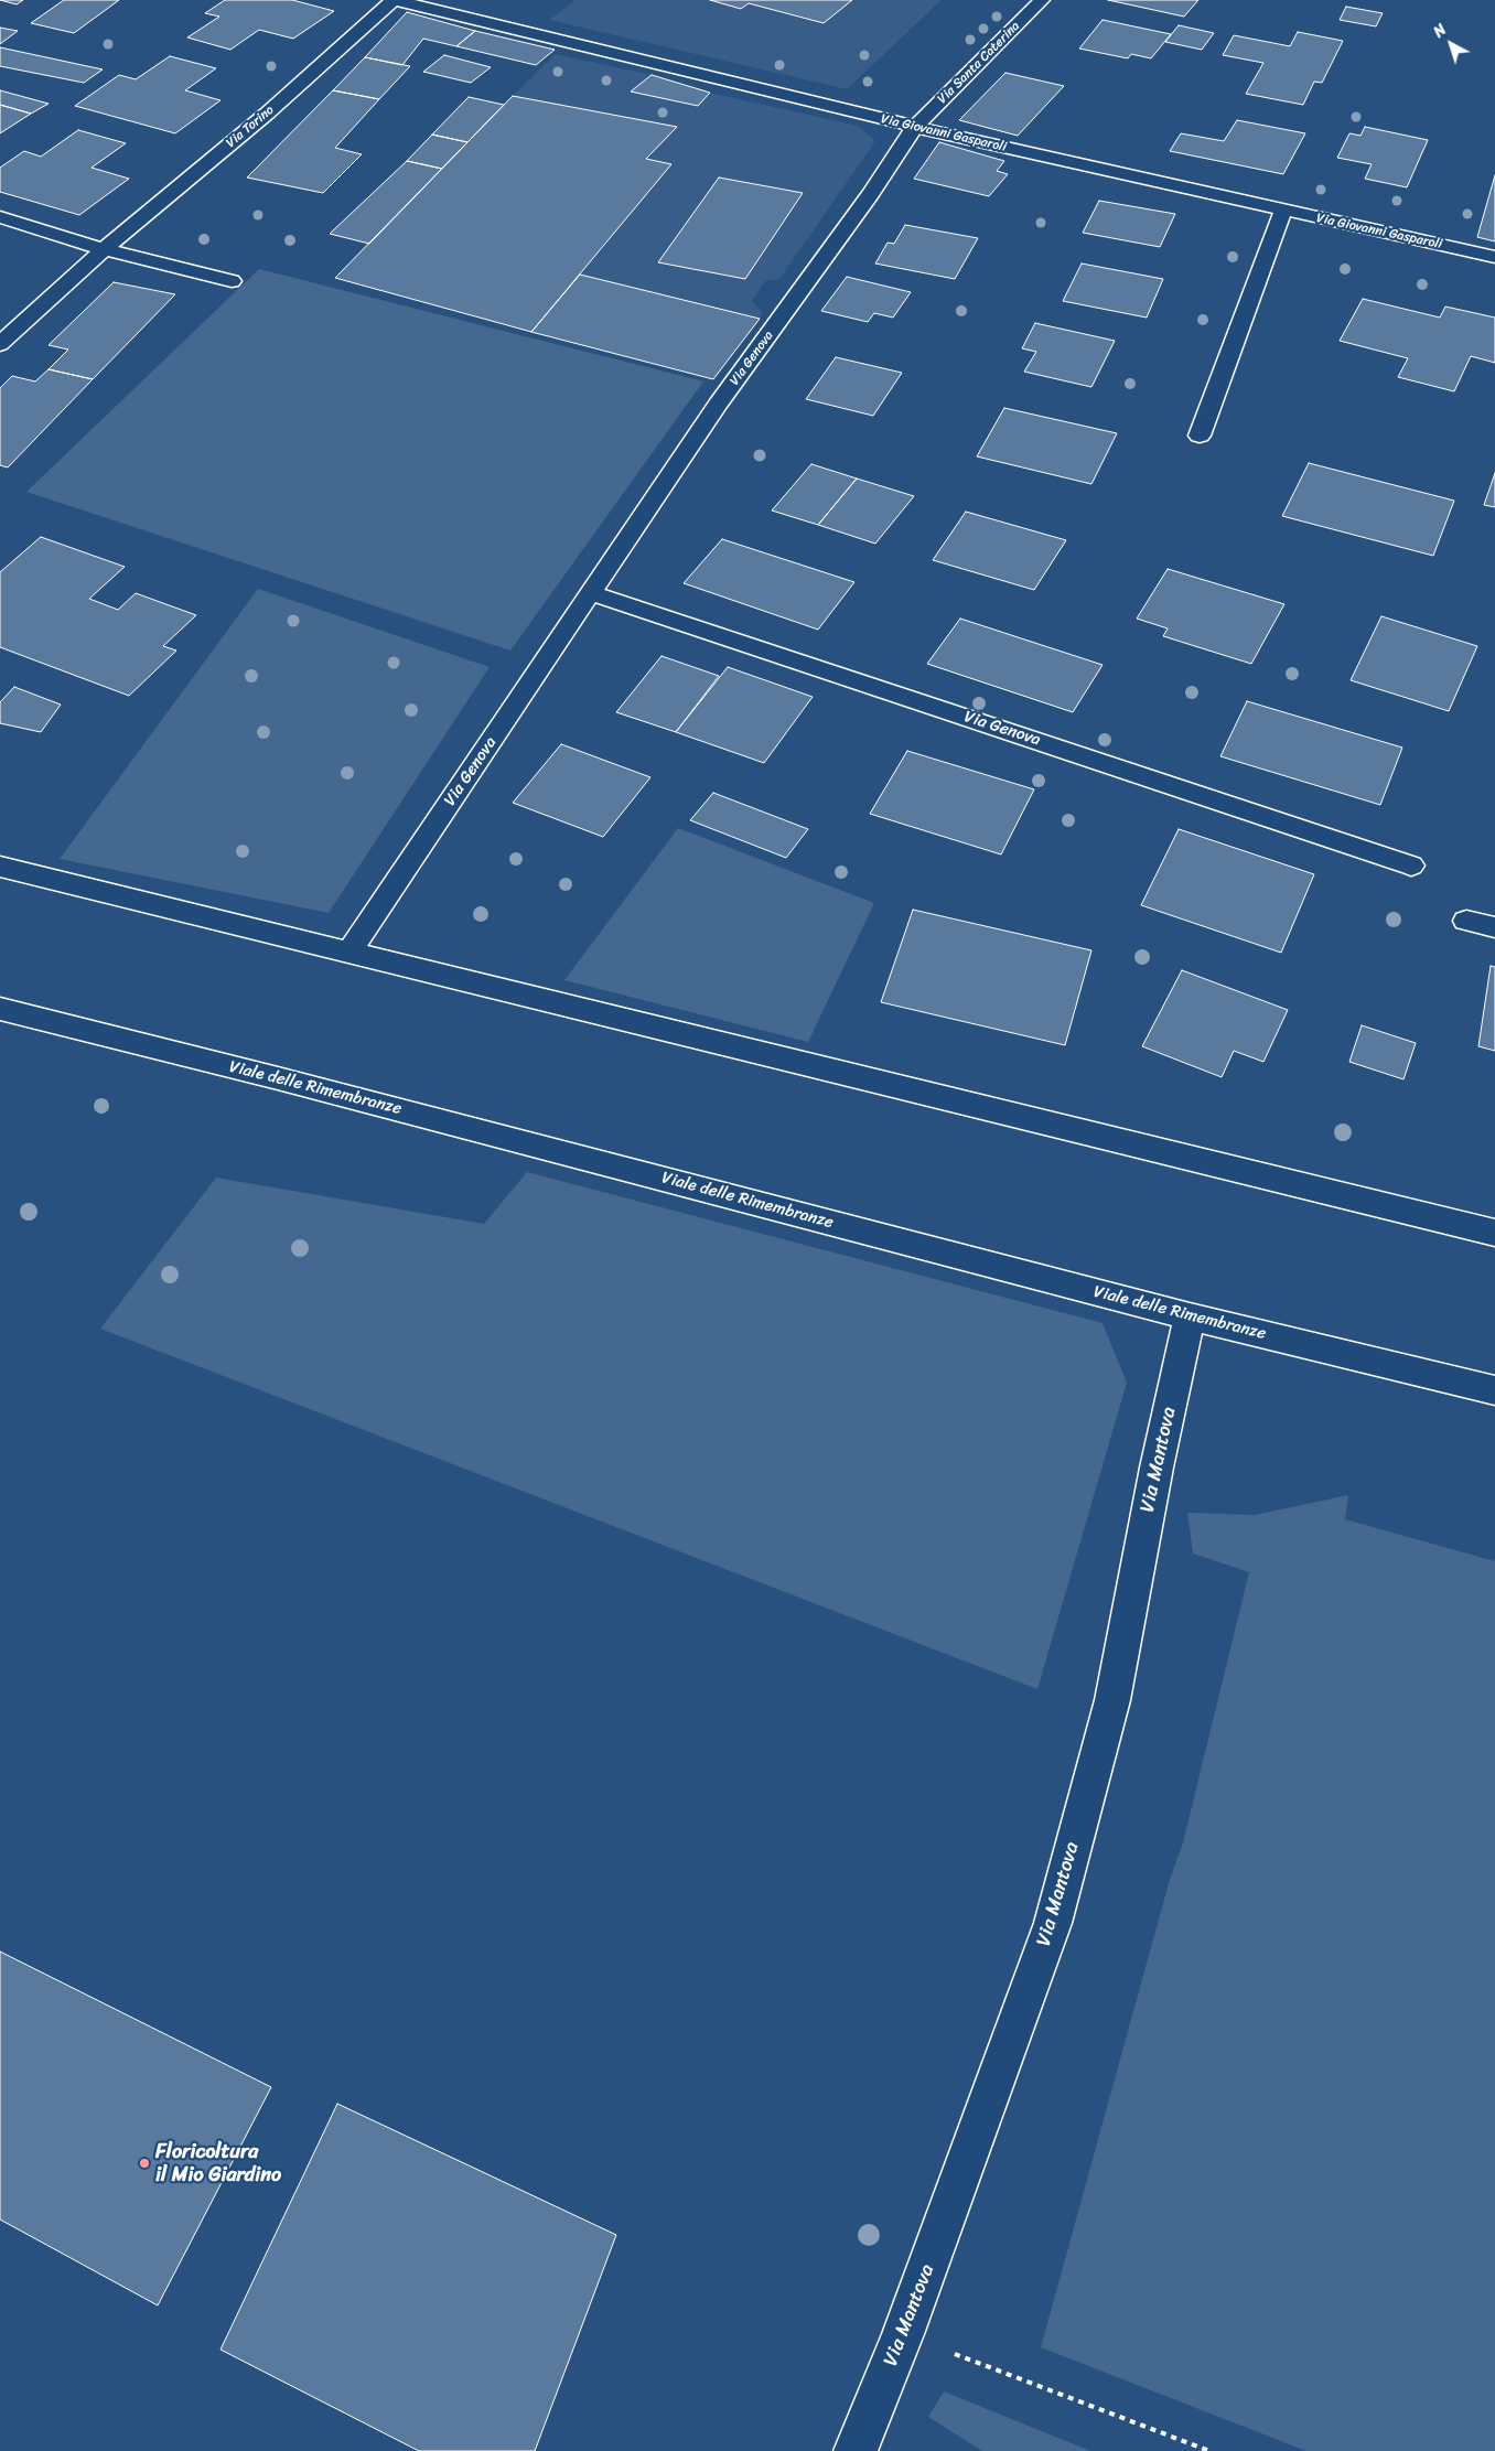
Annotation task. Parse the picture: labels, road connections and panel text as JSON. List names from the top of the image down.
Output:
{
  "streets": {
    "street": [
      "Via Santa Caterina",
      "Via Torino",
      "Via Giovanni Gasparoli",
      "Via Genova",
      "Viale delle Rimembranze",
      "Via Mantova"
    ]
  },
  "crossings": [
    ["Via Santa Caterina", "Via Giovanni Gasparoli"],
    ["Via Santa Caterina", "Via Genova"],
    ["Via Torino", "Via Giovanni Gasparoli"],
    ["Via Giovanni Gasparoli", "Via Genova"],
    ["Viale delle Rimembranze", "Via Mantova"]
  ],
  "places": ["Floricoltura il Mio Giardino"],
  "north": "top left"
}
